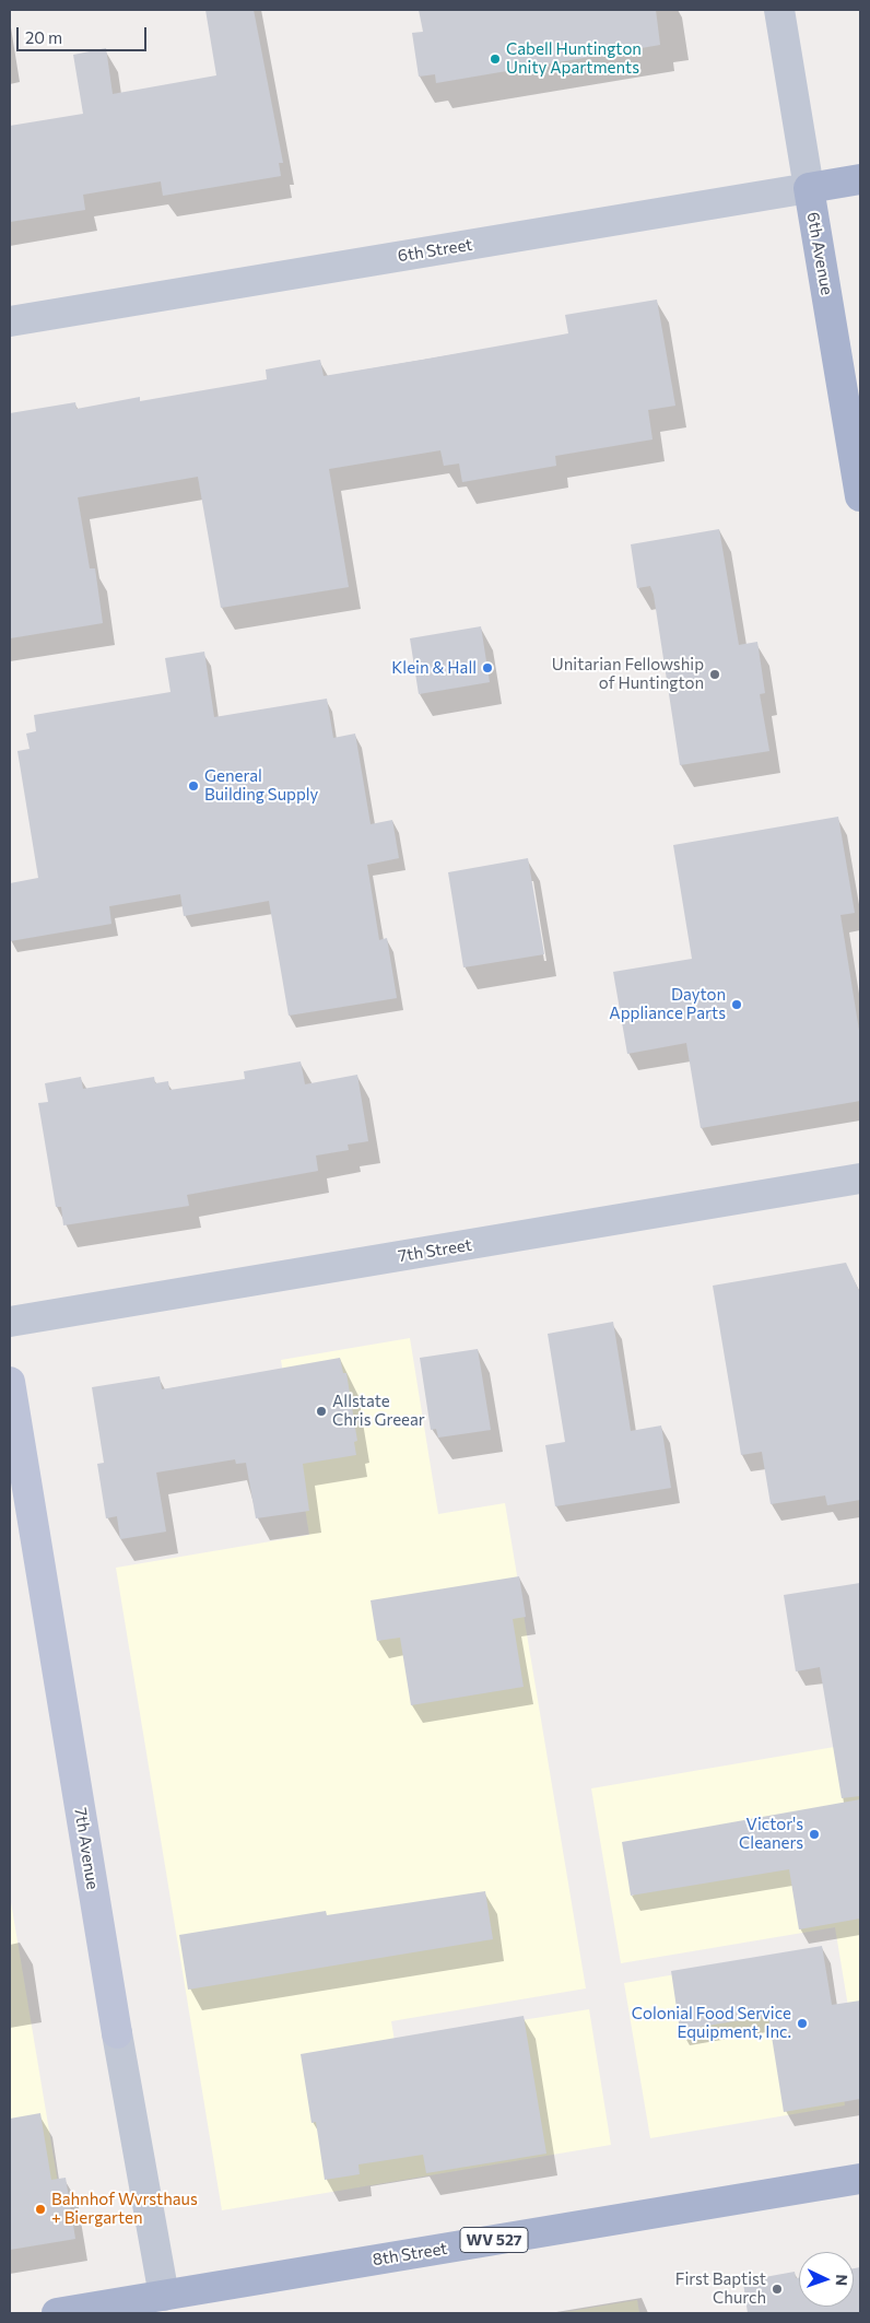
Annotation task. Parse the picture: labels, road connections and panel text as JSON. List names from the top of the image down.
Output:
{
  "streets": {
    "main road": [
      "6th Street",
      "6th Avenue",
      "WV 527",
      "8th Street"
    ],
    "street": ["7th Street", "7th Avenue"]
  },
  "crossings": [
    ["6th Street", "6th Avenue"],
    ["7th Avenue", "8th Street"]
  ],
  "places": [
    "Cabell Huntington Unity Apartments",
    "Klein & Hall",
    "Unitarian Fellowship of Huntington",
    "General Building Supply",
    "Dayton Appliance Parts",
    "Allstate Chris Greear",
    "Victor's Cleaners",
    "Colonial Food Service Equipment, Inc.",
    "Bahnhof Wvrsthaus + Biergarten",
    "First Baptist Church"
  ],
  "scale_bar": "20 m",
  "north": "right"
}
